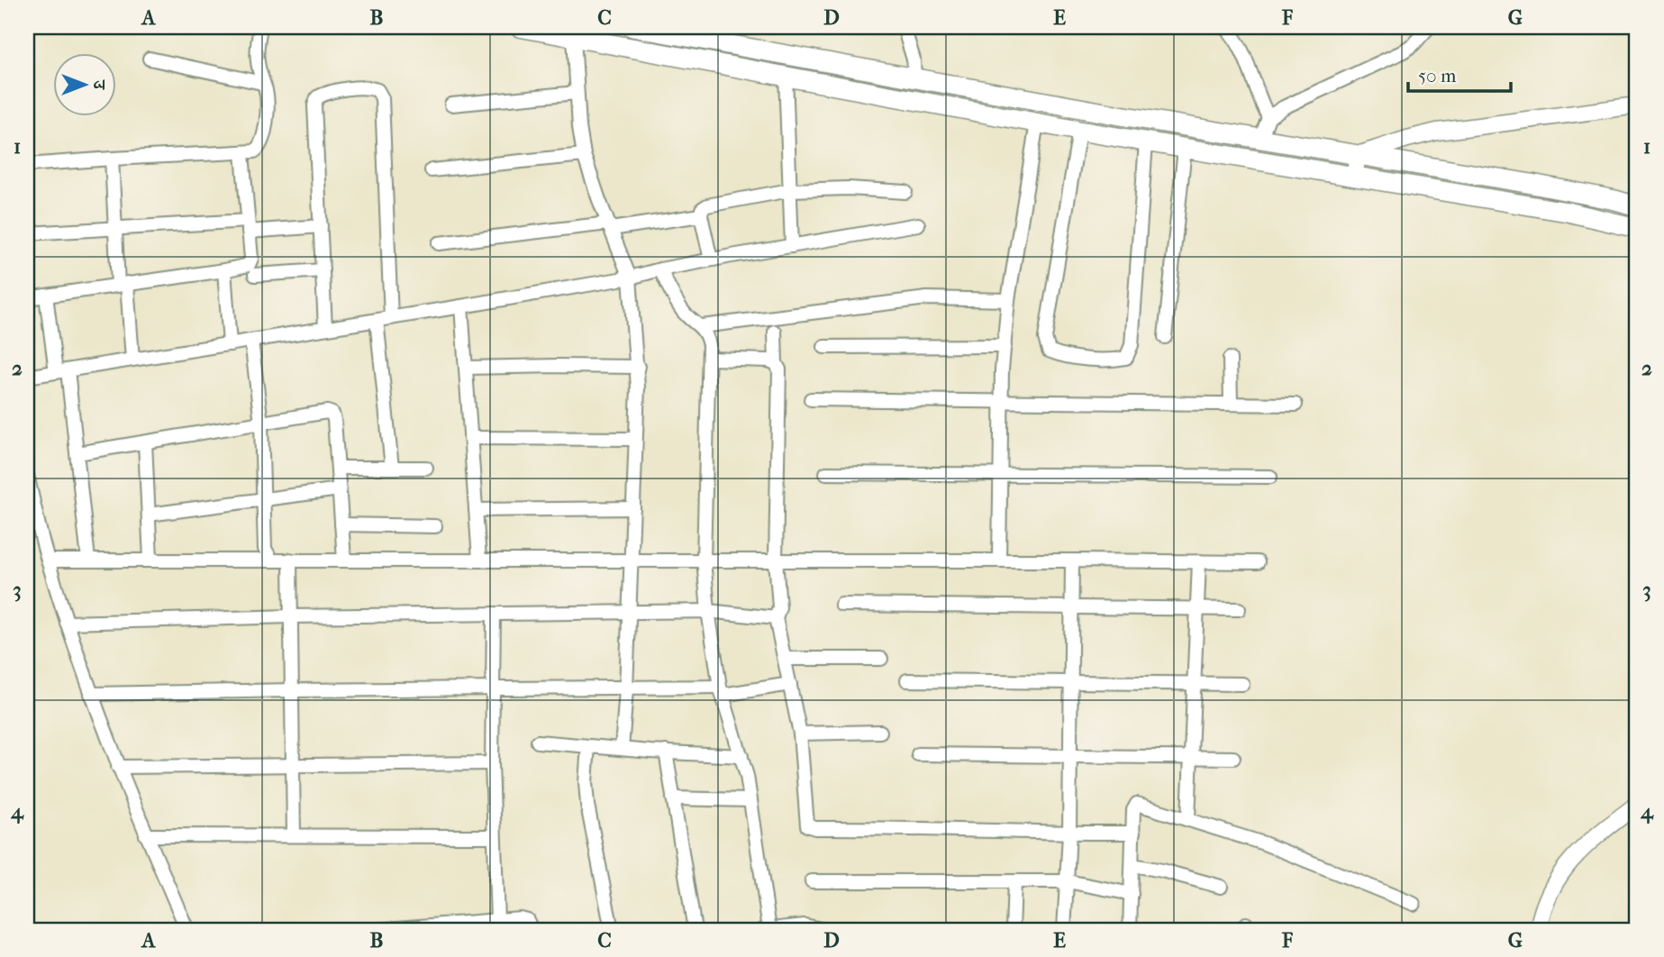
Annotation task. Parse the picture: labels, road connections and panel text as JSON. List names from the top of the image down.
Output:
{
  "scale_bar": "50 m",
  "north": "right",
  "grid": {
    "columns": [
      "A",
      "B",
      "C",
      "D",
      "E",
      "F",
      "G"
    ],
    "rows": [
      "1",
      "2",
      "3",
      "4"
    ]
  }
}
